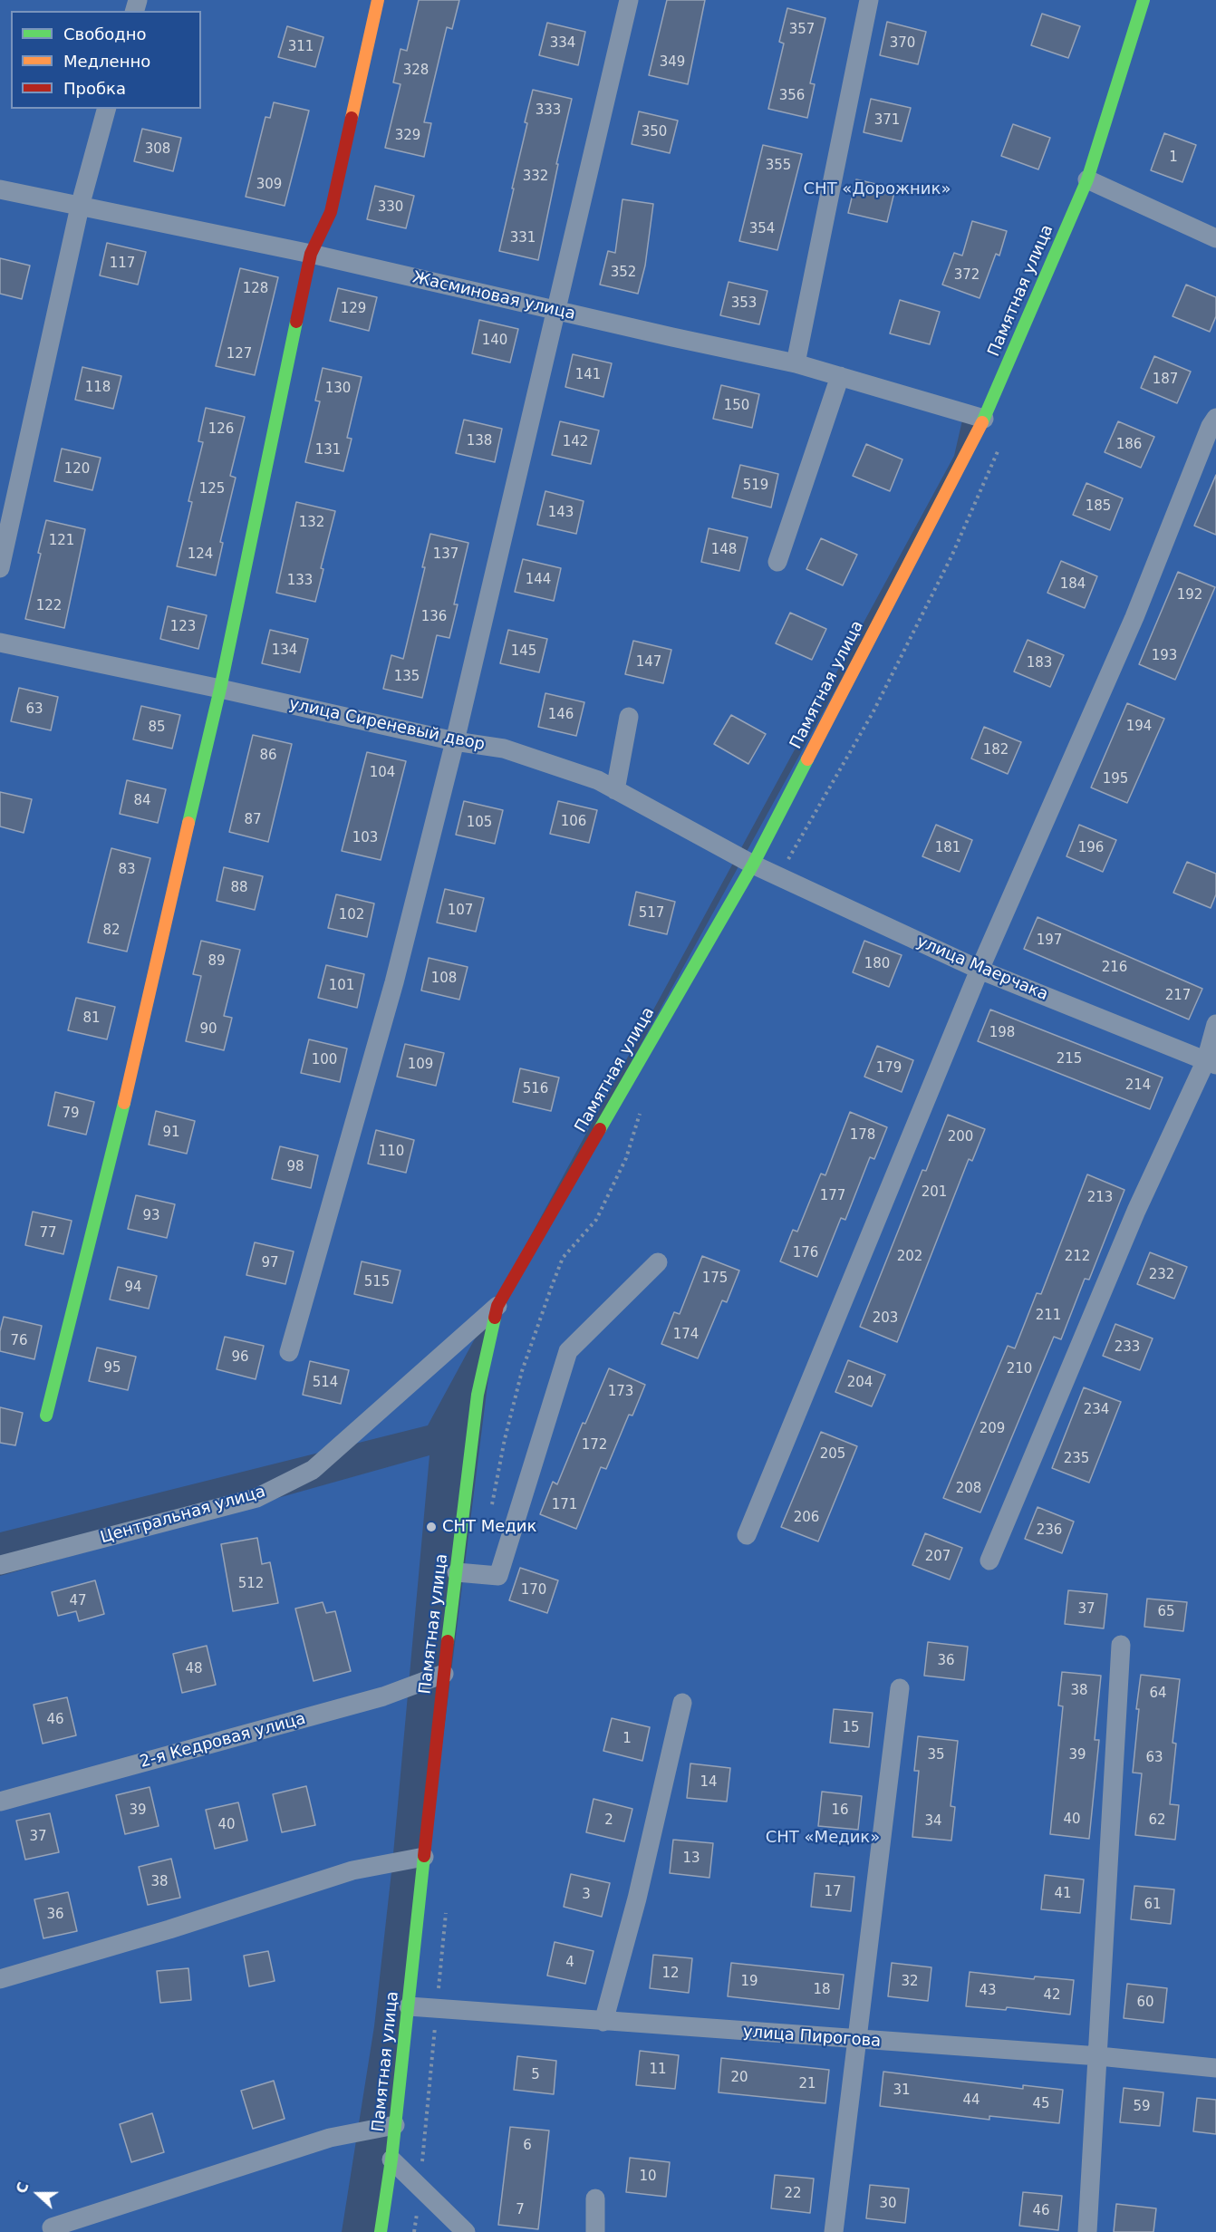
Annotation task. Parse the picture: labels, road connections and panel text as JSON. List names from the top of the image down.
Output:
{
  "streets": {
    "street": [
      "Памятная улица",
      "Жасминовая улица",
      "улица Сиреневый двор",
      "улица Маерчака",
      "Центральная улица",
      "2-я Кедровая улица",
      "улица Пирогова"
    ]
  },
  "crossings": [
    ["Памятная улица", "Жасминовая улица"],
    ["Памятная улица", "улица Сиреневый двор"],
    ["Памятная улица", "улица Маерчака"],
    ["Памятная улица", "Центральная улица"],
    ["Памятная улица", "2-я Кедровая улица"],
    ["Памятная улица", "улица Пирогова"],
    ["улица Сиреневый двор", "улица Маерчака"]
  ],
  "parks": ["СНТ «Дорожник»", "СНТ «Медик»"],
  "places": ["СНТ Медик"],
  "house_numbers": [
    "357",
    "334",
    "370",
    "311",
    "349",
    "328",
    "356",
    "333",
    "371",
    "350",
    "329",
    "308",
    "1",
    "355",
    "332",
    "309",
    "330",
    "354",
    "331",
    "117",
    "352",
    "372",
    "128",
    "353",
    "129",
    "140",
    "127",
    "141",
    "187",
    "118",
    "130",
    "150",
    "126",
    "138",
    "142",
    "186",
    "131",
    "120",
    "519",
    "125",
    "185",
    "143",
    "132",
    "121",
    "148",
    "124",
    "137",
    "144",
    "133",
    "184",
    "192",
    "122",
    "136",
    "123",
    "134",
    "145",
    "193",
    "147",
    "183",
    "135",
    "63",
    "146",
    "194",
    "85",
    "182",
    "86",
    "104",
    "195",
    "84",
    "87",
    "106",
    "105",
    "103",
    "181",
    "196",
    "83",
    "88",
    "107",
    "517",
    "102",
    "82",
    "197",
    "89",
    "180",
    "216",
    "108",
    "101",
    "217",
    "81",
    "90",
    "198",
    "215",
    "100",
    "109",
    "179",
    "214",
    "516",
    "79",
    "91",
    "178",
    "200",
    "110",
    "98",
    "201",
    "177",
    "213",
    "93",
    "77",
    "176",
    "202",
    "212",
    "97",
    "232",
    "175",
    "515",
    "94",
    "211",
    "203",
    "174",
    "76",
    "233",
    "96",
    "95",
    "210",
    "514",
    "204",
    "173",
    "234",
    "209",
    "172",
    "205",
    "235",
    "208",
    "171",
    "206",
    "236",
    "207",
    "512",
    "170",
    "47",
    "37",
    "65",
    "36",
    "48",
    "38",
    "64",
    "46",
    "15",
    "1",
    "35",
    "39",
    "63",
    "14",
    "39",
    "16",
    "40",
    "2",
    "62",
    "34",
    "40",
    "37",
    "13",
    "38",
    "17",
    "41",
    "3",
    "61",
    "36",
    "4",
    "12",
    "19",
    "32",
    "18",
    "43",
    "42",
    "60",
    "11",
    "5",
    "20",
    "21",
    "31",
    "44",
    "45",
    "59",
    "6",
    "10",
    "22",
    "30",
    "7",
    "46"
  ],
  "legend": ["Свободно", "Медленно", "Пробка"],
  "north": "left"
}
